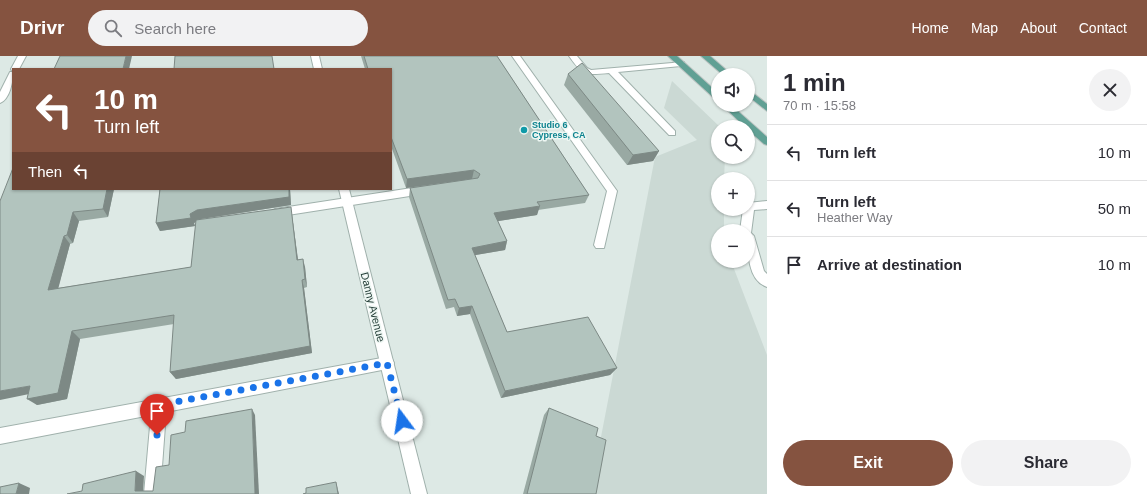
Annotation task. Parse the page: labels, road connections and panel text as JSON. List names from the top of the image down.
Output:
{
  "streets": {
    "street": ["Danny Avenue"]
  },
  "places": ["Studio 6 Cypress, CA"],
  "page": {
    "header": "Drivr",
    "search": "Search here",
    "nav": [
      "Home",
      "Map",
      "About",
      "Contact"
    ],
    "heading": ["1 min", "70 m · 15:58"],
    "map_buttons": ["+", "−"],
    "turn": ["10 m", "Turn left"],
    "list": [
      {
        "name": "Turn left",
        "value": "10 m"
      },
      {
        "name": "Turn left",
        "note": "Heather Way",
        "value": "50 m"
      },
      {
        "name": "Arrive at destination",
        "value": "10 m"
      }
    ],
    "then": "Then",
    "buttons": ["Exit", "Share"]
  }
}
